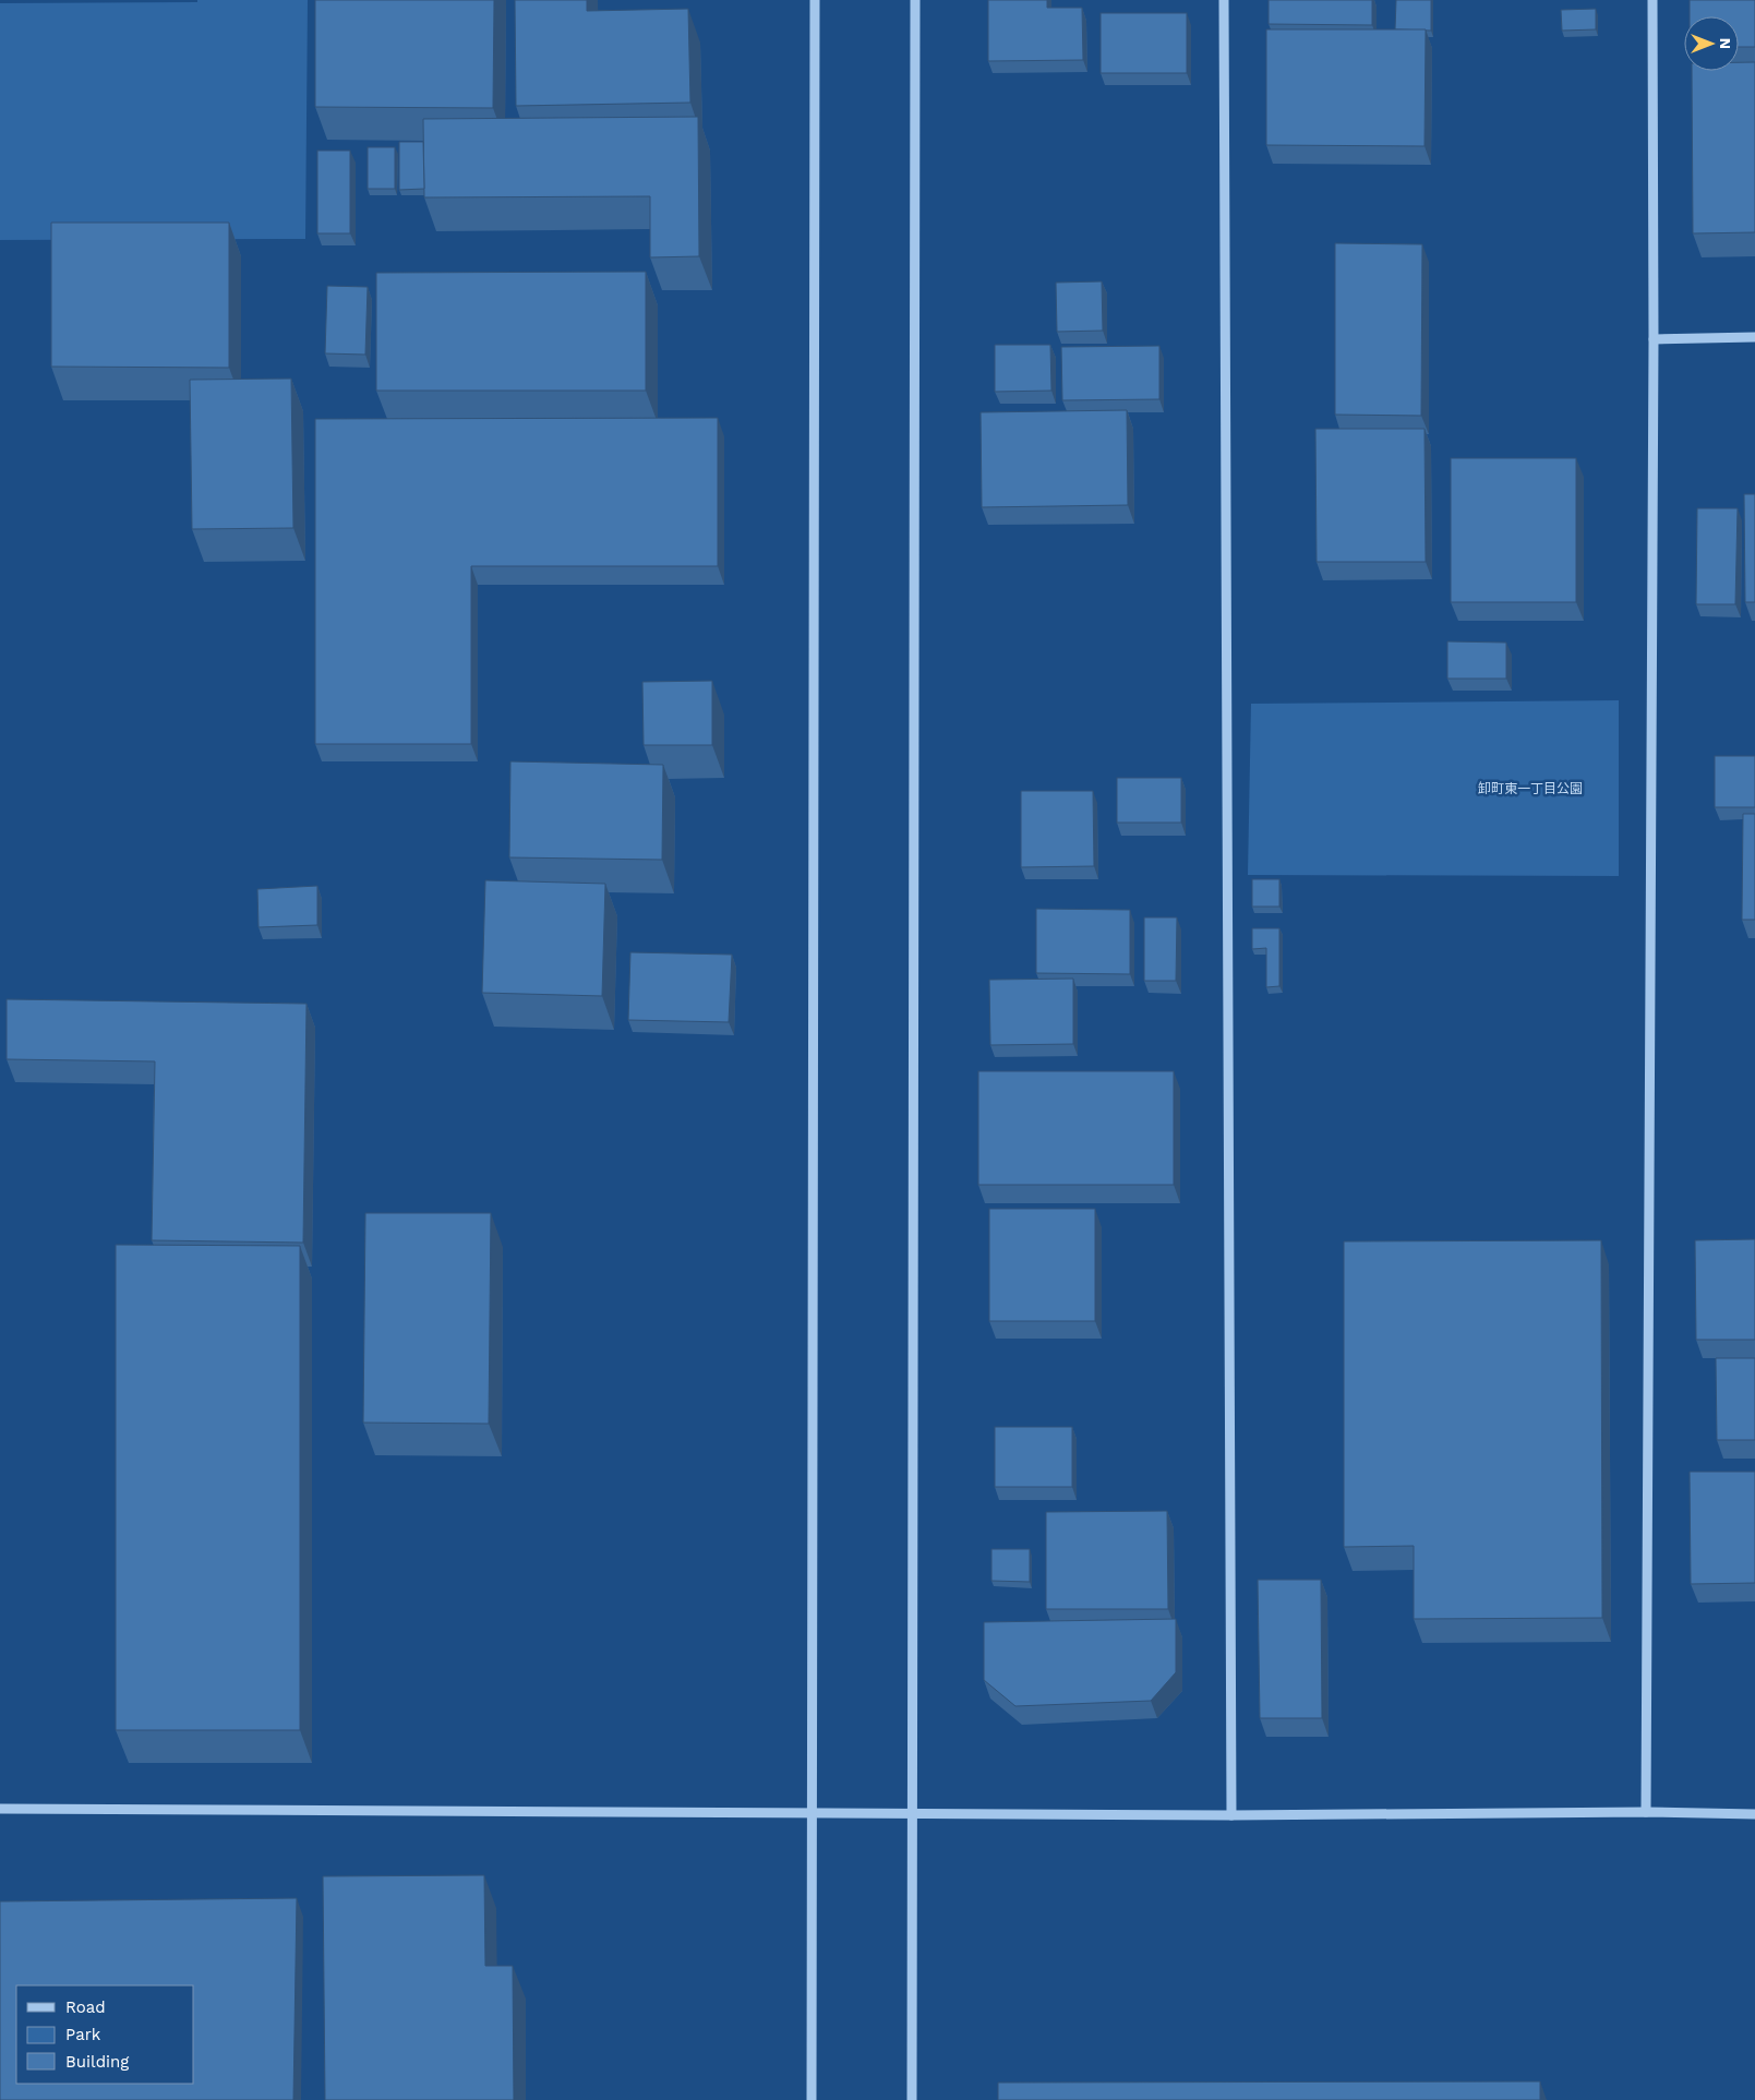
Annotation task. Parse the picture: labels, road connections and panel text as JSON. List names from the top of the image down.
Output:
{
  "parks": ["卸町東一丁目公園"],
  "legend": ["Road", "Park", "Building"],
  "north": "right"
}
